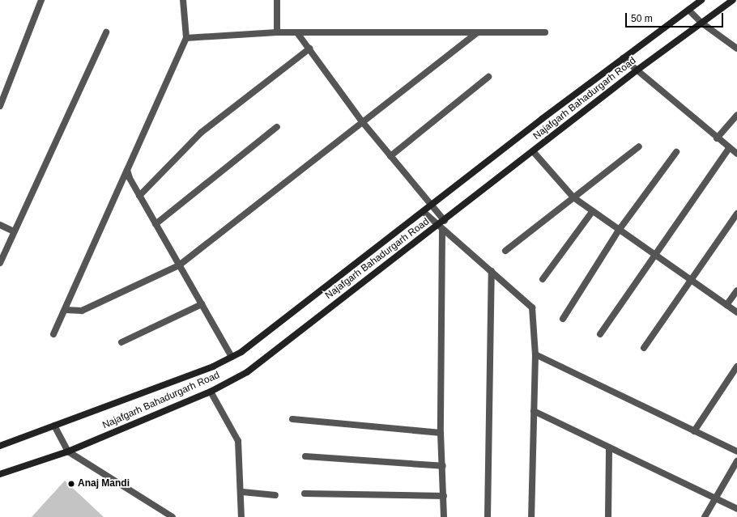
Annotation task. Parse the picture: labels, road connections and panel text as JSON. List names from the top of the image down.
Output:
{
  "streets": {
    "main road": ["Najafgarh Bahadurgarh Road"]
  },
  "places": ["Anaj Mandi"],
  "scale_bar": "50 m"
}
